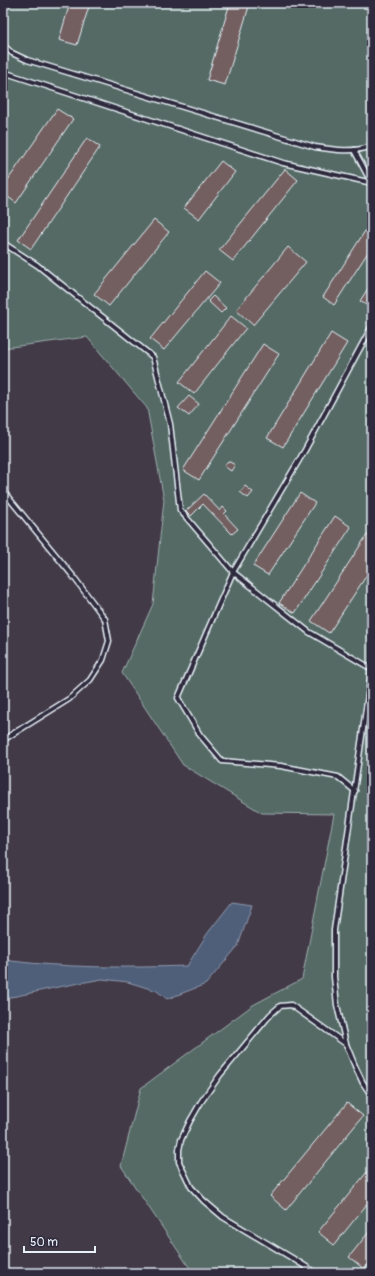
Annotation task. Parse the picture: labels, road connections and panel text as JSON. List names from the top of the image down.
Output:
{
  "scale_bar": "50 m"
}
